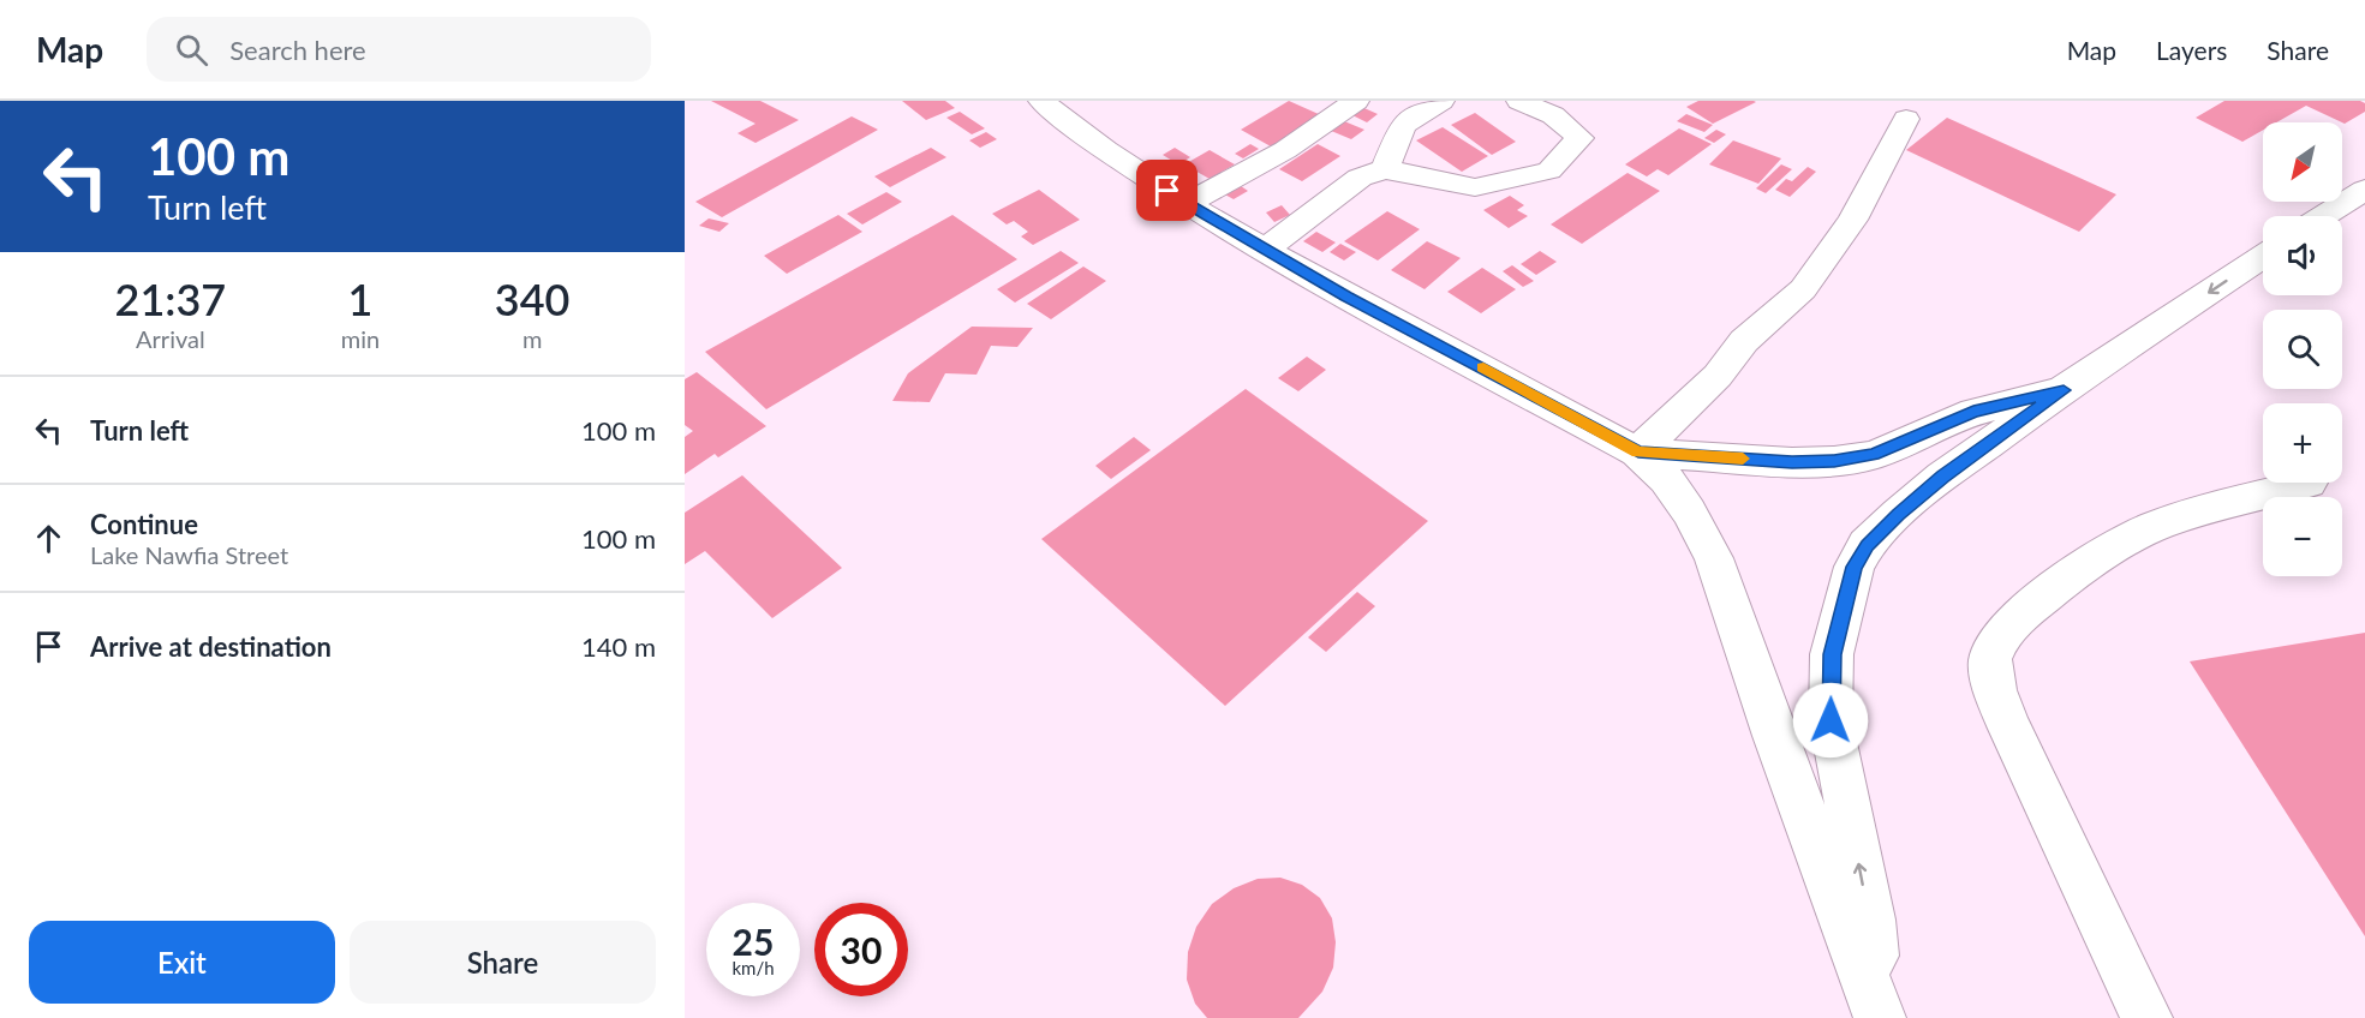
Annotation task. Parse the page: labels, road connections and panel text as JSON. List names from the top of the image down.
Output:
{
  "north": "bottom left",
  "page": {
    "header": "Map",
    "search": "Search here",
    "nav": ["Map", "Layers", "Share"],
    "turn": ["100 m", "Turn left"],
    "map_buttons": ["+", "−"],
    "eta": [
      "21:37",
      "Arrival",
      "1",
      "min",
      "340",
      "m"
    ],
    "list": [
      {
        "name": "Turn left",
        "value": "100 m"
      },
      {
        "name": "Continue",
        "note": "Lake Nawfia Street",
        "value": "100 m"
      },
      {
        "name": "Arrive at destination",
        "value": "140 m"
      }
    ],
    "speed": "25 km/h",
    "limit": "30",
    "buttons": ["Exit", "Share"]
  }
}
